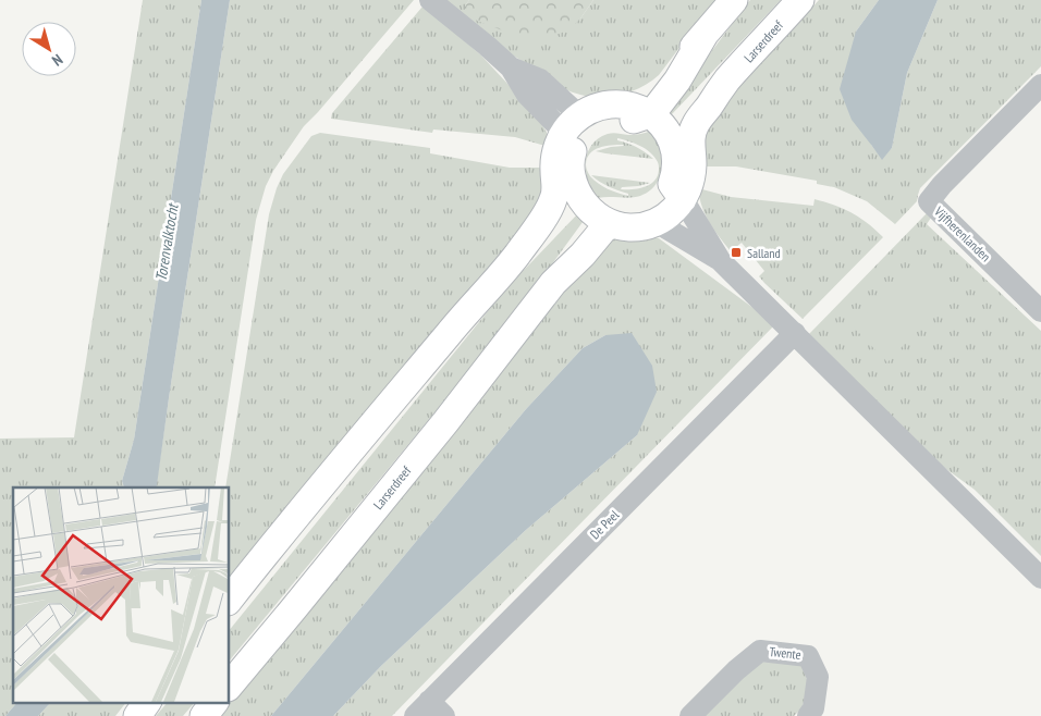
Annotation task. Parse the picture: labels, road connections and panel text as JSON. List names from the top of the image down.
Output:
{
  "streets": {
    "main road": ["Larserdreef"],
    "street": ["Vijfherenlanden", "De Peel", "Twente"]
  },
  "water": ["Torenvalktocht"],
  "places": {
    "transit": ["Salland"]
  },
  "north": "bottom right"
}
